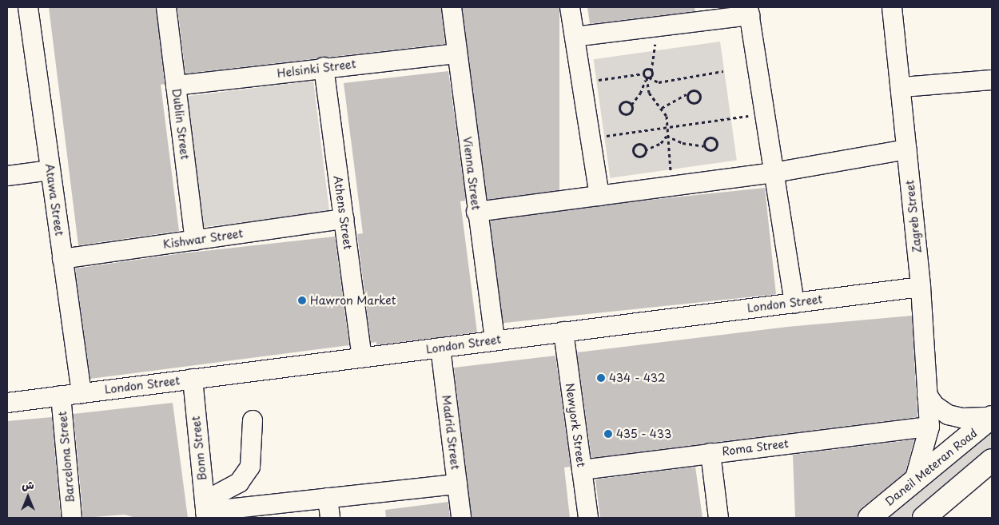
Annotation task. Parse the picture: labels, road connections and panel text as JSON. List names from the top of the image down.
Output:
{
  "streets": {
    "main road": ["Daneil Meteran Road"],
    "street": [
      "Helsinki Street",
      "Dublin Street",
      "Vienna Street",
      "Atawa Street",
      "Athens Street",
      "Zagreb Street",
      "Kishwar Street",
      "London Street",
      "Newyork Street",
      "Madrid Street",
      "Roma Street",
      "Bonn Street",
      "Barcelona Street"
    ]
  },
  "crossings": [
    ["Helsinki Street", "Dublin Street"],
    ["Helsinki Street", "Vienna Street"],
    ["Helsinki Street", "Athens Street"],
    ["Dublin Street", "Kishwar Street"],
    ["Vienna Street", "London Street"],
    ["Atawa Street", "Kishwar Street"],
    ["Atawa Street", "London Street"],
    ["Athens Street", "Kishwar Street"],
    ["Athens Street", "London Street"],
    ["Zagreb Street", "London Street"],
    ["Zagreb Street", "Roma Street"],
    ["Zagreb Street", "Daneil Meteran Road"],
    ["London Street", "Newyork Street"],
    ["London Street", "Madrid Street"],
    ["London Street", "Bonn Street"],
    ["London Street", "Barcelona Street"],
    ["Newyork Street", "Roma Street"]
  ],
  "places": ["Hawron Market", "434 - 432", "435 - 433"],
  "north": "top"
}
